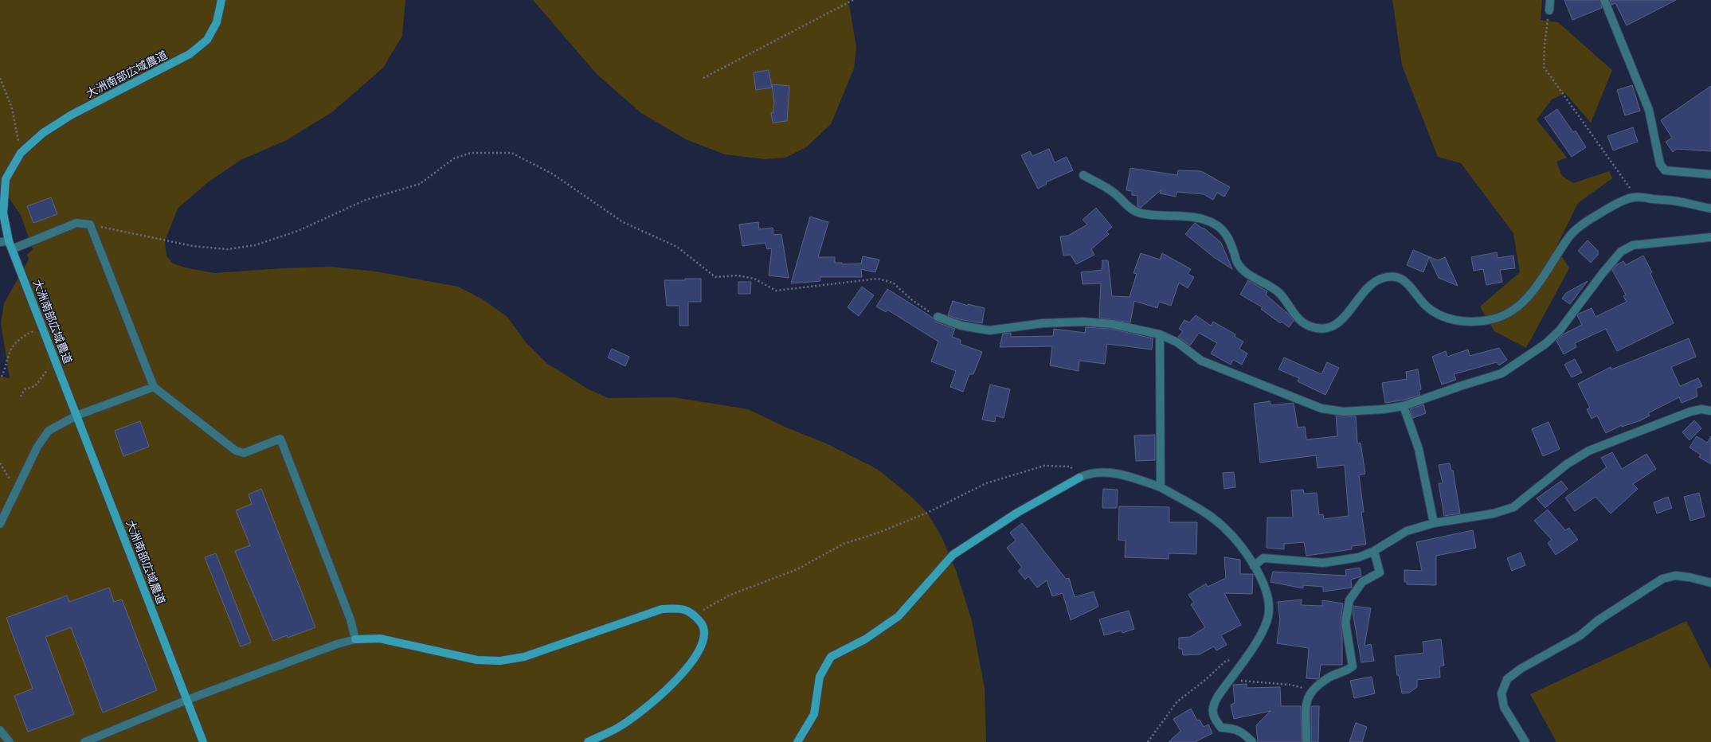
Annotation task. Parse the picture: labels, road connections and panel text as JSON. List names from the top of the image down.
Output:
{
  "streets": {
    "street": ["大洲南部広域農道"]
  }
}
